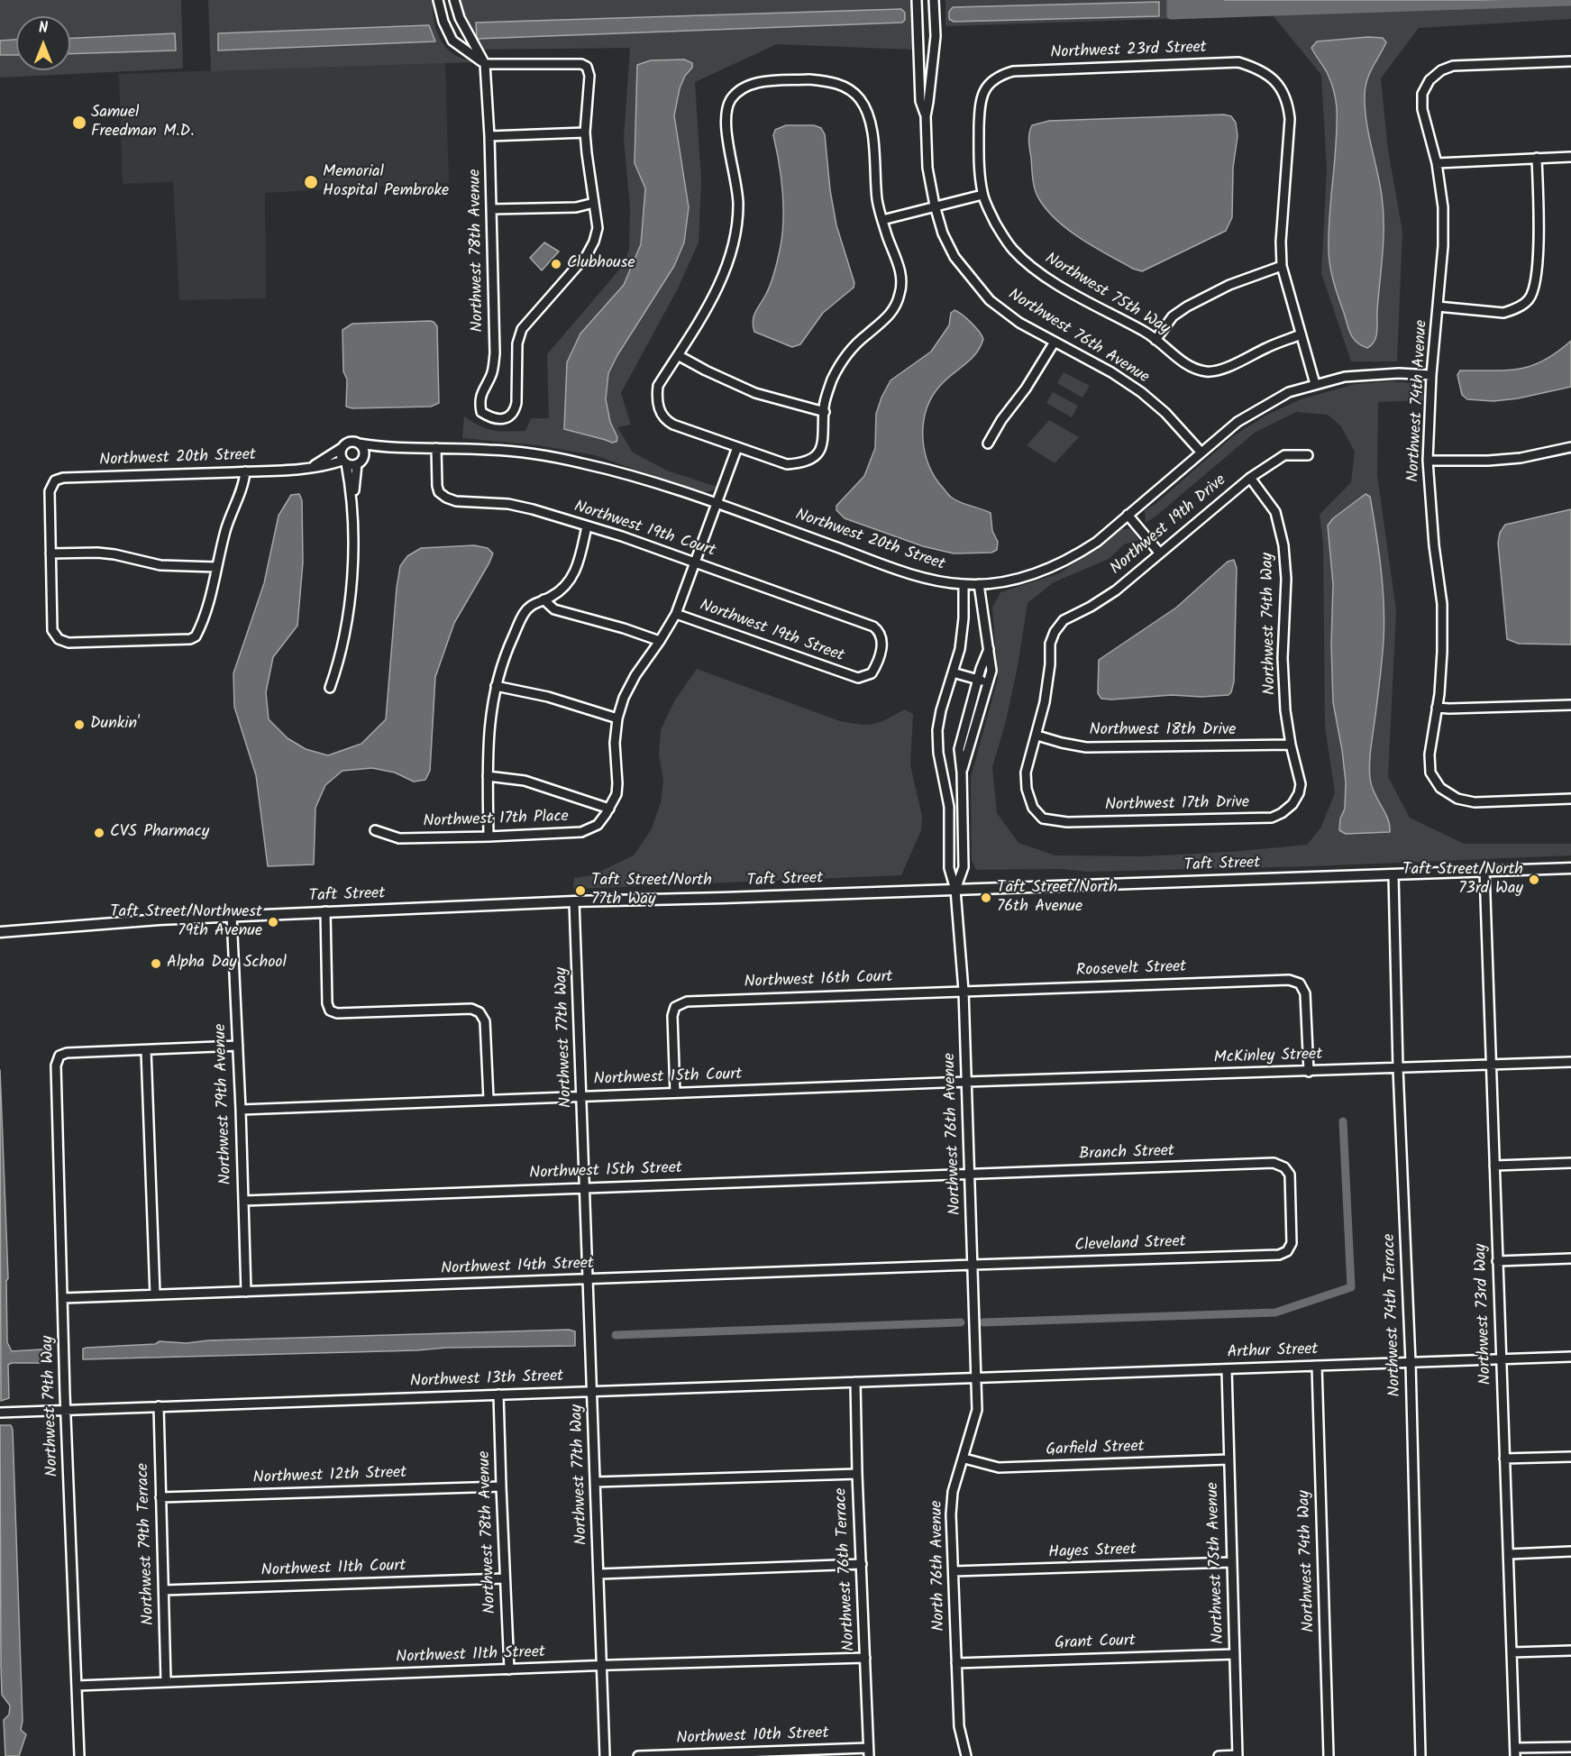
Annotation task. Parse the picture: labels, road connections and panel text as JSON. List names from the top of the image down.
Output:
{
  "streets": {
    "street": [
      "Northwest 23rd Street",
      "Northwest 78th Avenue",
      "Northwest 75th Way",
      "Northwest 76th Avenue",
      "Northwest 74th Avenue",
      "Northwest 20th Street",
      "Northwest 19th Drive",
      "Northwest 19th Court",
      "Northwest 74th Way",
      "Northwest 19th Street",
      "Northwest 18th Drive",
      "Northwest 17th Drive",
      "Northwest 17th Place",
      "Taft Street",
      "Roosevelt Street",
      "Northwest 16th Court",
      "Northwest 77th Way",
      "McKinley Street",
      "Northwest 15th Court",
      "Northwest 79th Avenue",
      "Branch Street",
      "Northwest 15th Street",
      "Cleveland Street",
      "Northwest 14th Street",
      "Northwest 73rd Way",
      "Northwest 74th Terrace",
      "Arthur Street",
      "Northwest 13th Street",
      "Northwest 79th Way",
      "Garfield Street",
      "Northwest 12th Street",
      "Northwest 79th Terrace",
      "Hayes Street",
      "Northwest 75th Avenue",
      "North 76th Avenue",
      "Northwest 11th Court",
      "Northwest 76th Terrace",
      "Grant Court",
      "Northwest 11th Street",
      "Northwest 10th Street"
    ]
  },
  "crossings": [
    ["Northwest 23rd Street", "Northwest 75th Way"],
    ["Northwest 78th Avenue", "Northwest 13th Street"],
    ["Northwest 78th Avenue", "Northwest 12th Street"],
    ["Northwest 78th Avenue", "Northwest 11th Court"],
    ["Northwest 78th Avenue", "Northwest 11th Street"],
    ["Northwest 76th Avenue", "Northwest 20th Street"],
    ["Northwest 76th Avenue", "Taft Street"],
    ["Northwest 76th Avenue", "Roosevelt Street"],
    ["Northwest 76th Avenue", "Northwest 16th Court"],
    ["Northwest 76th Avenue", "McKinley Street"],
    ["Northwest 76th Avenue", "Northwest 15th Court"],
    ["Northwest 76th Avenue", "Branch Street"],
    ["Northwest 76th Avenue", "Northwest 15th Street"],
    ["Northwest 76th Avenue", "Cleveland Street"],
    ["Northwest 76th Avenue", "Northwest 14th Street"],
    ["Northwest 76th Avenue", "Arthur Street"],
    ["Northwest 76th Avenue", "Northwest 13th Street"],
    ["Northwest 76th Avenue", "North 76th Avenue"],
    ["Northwest 74th Avenue", "Northwest 20th Street"],
    ["Northwest 20th Street", "Northwest 19th Court"],
    ["Northwest 19th Drive", "Northwest 74th Way"],
    ["Northwest 19th Drive", "Northwest 18th Drive"],
    ["Northwest 19th Drive", "Northwest 17th Drive"],
    ["Northwest 19th Court", "Northwest 19th Street"],
    ["Northwest 74th Way", "Northwest 18th Drive"],
    ["Northwest 74th Way", "Northwest 17th Drive"],
    ["Northwest 74th Way", "Arthur Street"],
    ["Northwest 18th Drive", "Northwest 17th Drive"],
    ["Taft Street", "Northwest 77th Way"],
    ["Taft Street", "Northwest 79th Avenue"],
    ["Taft Street", "Northwest 73rd Way"],
    ["Taft Street", "Northwest 74th Terrace"],
    ["Roosevelt Street", "Northwest 16th Court"],
    ["Roosevelt Street", "McKinley Street"],
    ["Northwest 16th Court", "Northwest 15th Court"],
    ["Northwest 77th Way", "Northwest 15th Court"],
    ["Northwest 77th Way", "Northwest 15th Street"],
    ["Northwest 77th Way", "Northwest 14th Street"],
    ["Northwest 77th Way", "Northwest 13th Street"],
    ["Northwest 77th Way", "Northwest 11th Street"],
    ["McKinley Street", "Northwest 15th Court"],
    ["McKinley Street", "Northwest 73rd Way"],
    ["McKinley Street", "Northwest 74th Terrace"],
    ["Northwest 15th Court", "Northwest 79th Avenue"],
    ["Northwest 79th Avenue", "Northwest 15th Street"],
    ["Northwest 79th Avenue", "Northwest 14th Street"],
    ["Branch Street", "Northwest 15th Street"],
    ["Branch Street", "Cleveland Street"],
    ["Cleveland Street", "Northwest 14th Street"],
    ["Northwest 14th Street", "Northwest 79th Way"],
    ["Northwest 73rd Way", "Arthur Street"],
    ["Northwest 74th Terrace", "Arthur Street"],
    ["Arthur Street", "Northwest 13th Street"],
    ["Arthur Street", "Northwest 75th Avenue"],
    ["Arthur Street", "North 76th Avenue"],
    ["Northwest 13th Street", "Northwest 79th Way"],
    ["Northwest 13th Street", "Northwest 79th Terrace"],
    ["Northwest 13th Street", "North 76th Avenue"],
    ["Northwest 13th Street", "Northwest 76th Terrace"],
    ["Northwest 79th Way", "Northwest 11th Street"],
    ["Garfield Street", "Northwest 75th Avenue"],
    ["Garfield Street", "North 76th Avenue"],
    ["Northwest 12th Street", "Northwest 79th Terrace"],
    ["Northwest 79th Terrace", "Northwest 11th Court"],
    ["Northwest 79th Terrace", "Northwest 11th Street"],
    ["Hayes Street", "Northwest 75th Avenue"],
    ["Hayes Street", "North 76th Avenue"],
    ["Northwest 75th Avenue", "Grant Court"],
    ["North 76th Avenue", "Grant Court"],
    ["Northwest 76th Terrace", "Northwest 11th Street"],
    ["Northwest 76th Terrace", "Northwest 10th Street"]
  ],
  "places": [
    "Samuel Freedman M.D.",
    "Memorial Hospital Pembroke",
    "Clubhouse",
    "Dunkin'",
    "CVS Pharmacy",
    "Taft Street/North 73rd Way",
    "Taft Street/North 77th Way",
    "Taft Street/North 76th Avenue",
    "Taft Street/Northwest 79th Avenue",
    "Alpha Day School"
  ],
  "north": "top"
}
